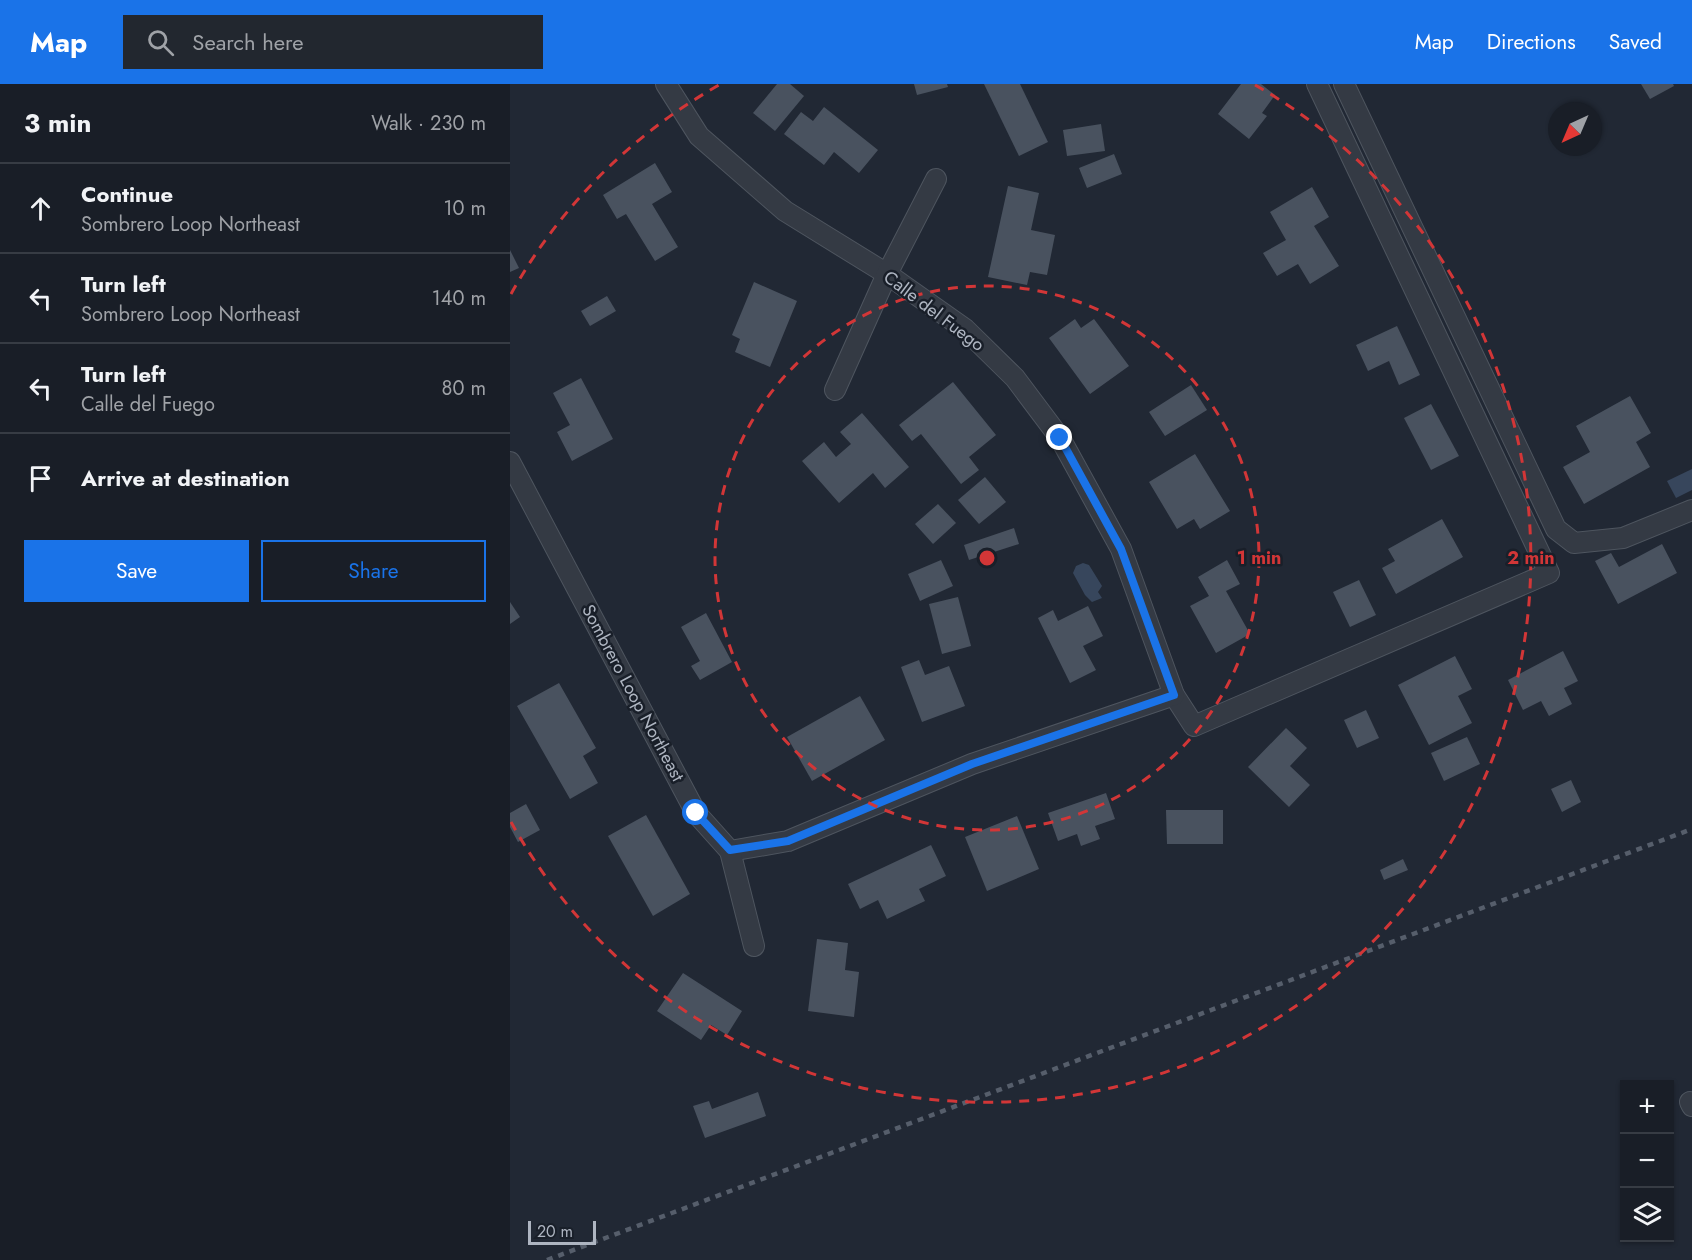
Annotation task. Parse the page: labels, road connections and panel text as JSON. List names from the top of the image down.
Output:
{
  "streets": {
    "street": ["Calle del Fuego", "Sombrero Loop Northeast"]
  },
  "scale_bar": "20 m",
  "north": "bottom left",
  "page": {
    "header": "Map",
    "search": "Search here",
    "nav": ["Map", "Directions", "Saved"],
    "heading": ["3 min", "Walk · 230 m"],
    "list": [
      ["Continue", "Sombrero Loop Northeast", "10 m"],
      ["Turn left", "Sombrero Loop Northeast", "140 m"],
      ["Turn left", "Calle del Fuego", "80 m"],
      "Arrive at destination"
    ],
    "buttons": ["Save", "Share"],
    "map_buttons": ["+", "−"],
    "scale": "20 m"
  },
  "rings": ["1 min", "2 min"]
}
